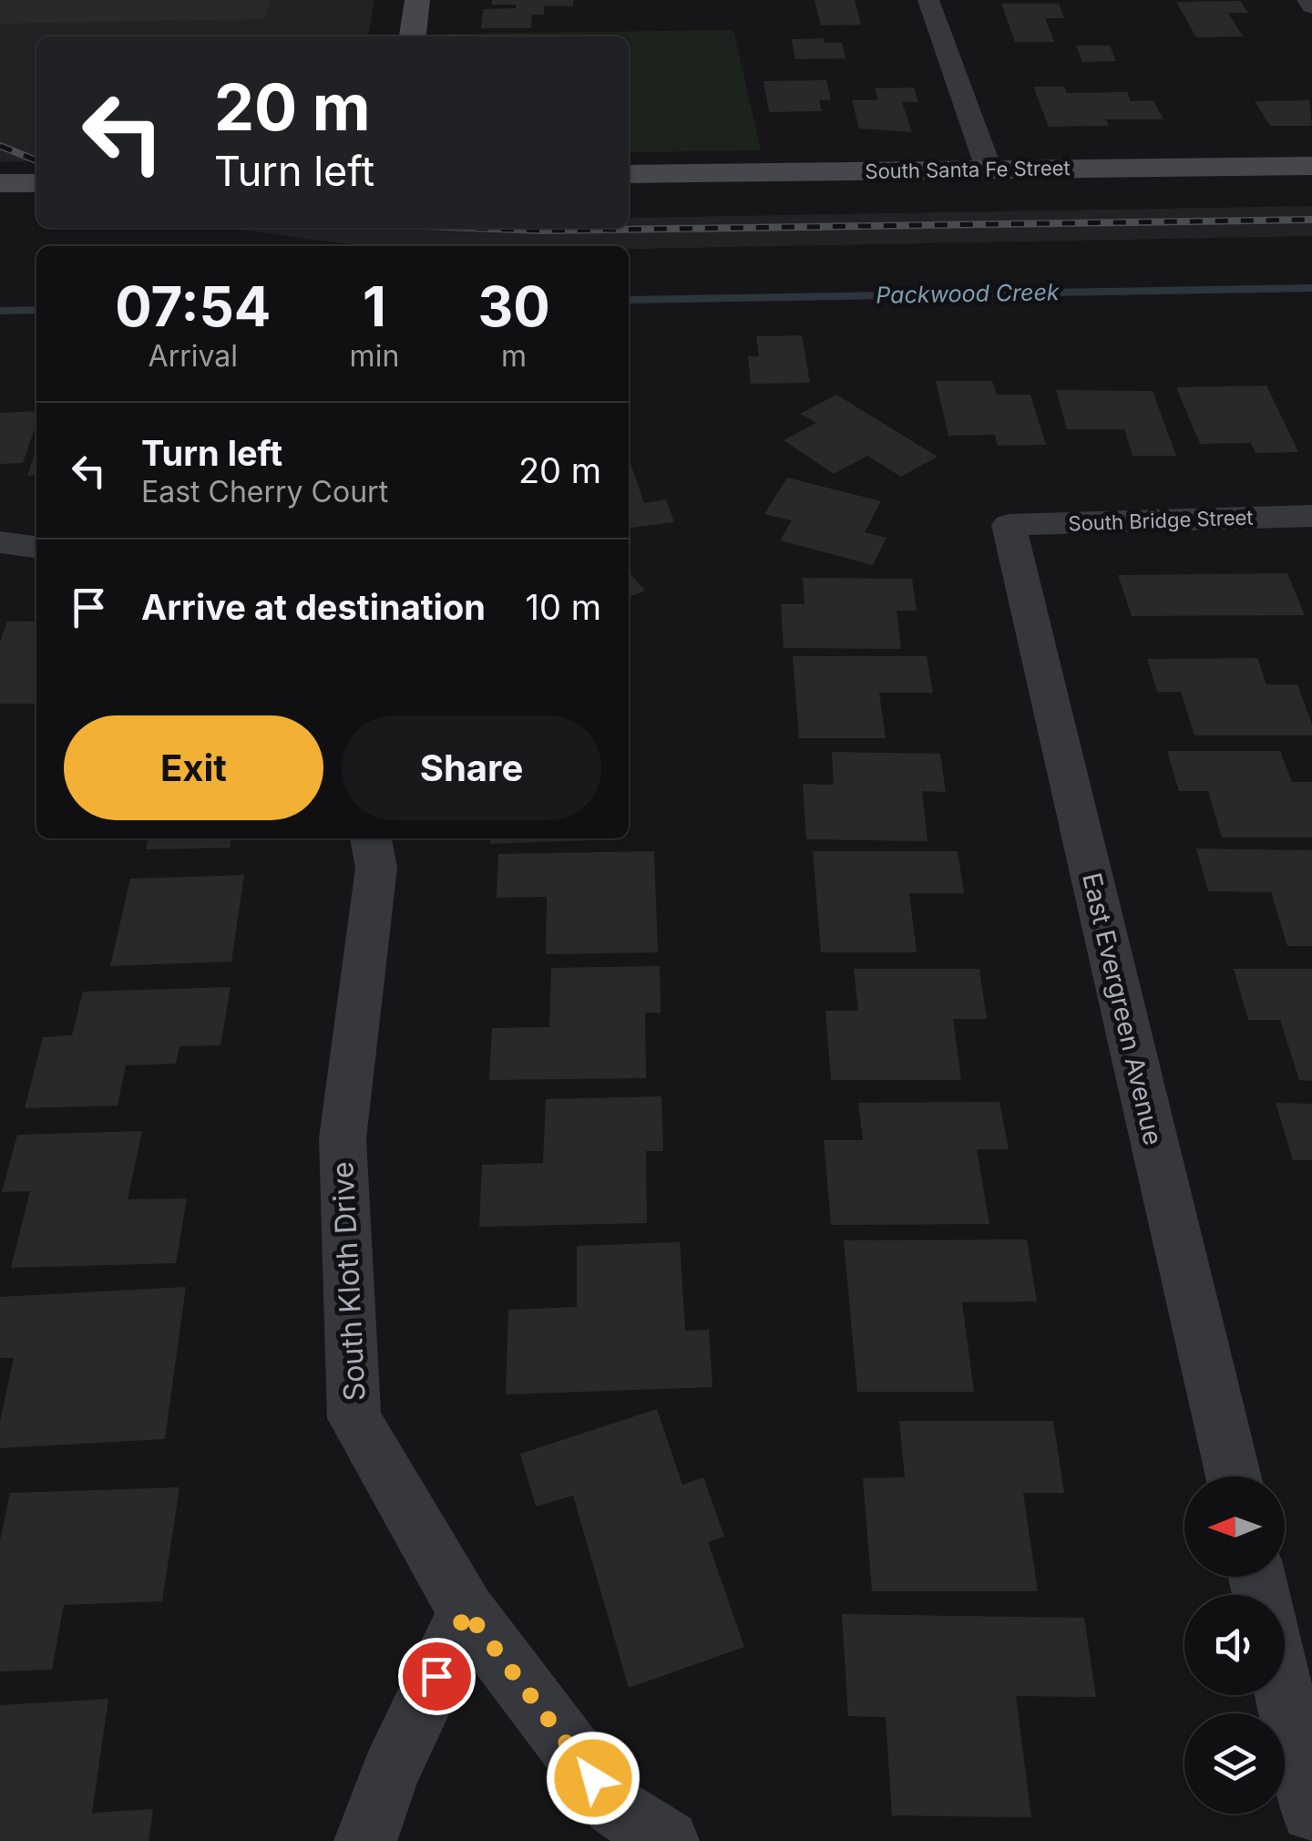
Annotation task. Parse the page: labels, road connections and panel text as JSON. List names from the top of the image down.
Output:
{
  "streets": {
    "street": [
      "South Santa Fe Street",
      "South Bridge Street",
      "East Evergreen Avenue",
      "South Kloth Drive"
    ]
  },
  "crossings": [
    ["South Bridge Street", "East Evergreen Avenue"]
  ],
  "water": ["Packwood Creek"],
  "north": "left",
  "page": {
    "turn": ["20 m", "Turn left"],
    "eta": [
      "07:54",
      "Arrival",
      "1",
      "min",
      "30",
      "m"
    ],
    "list": [
      {
        "name": "Turn left",
        "note": "East Cherry Court",
        "value": "20 m"
      },
      {
        "name": "Arrive at destination",
        "value": "10 m"
      }
    ],
    "buttons": ["Exit", "Share"]
  }
}
